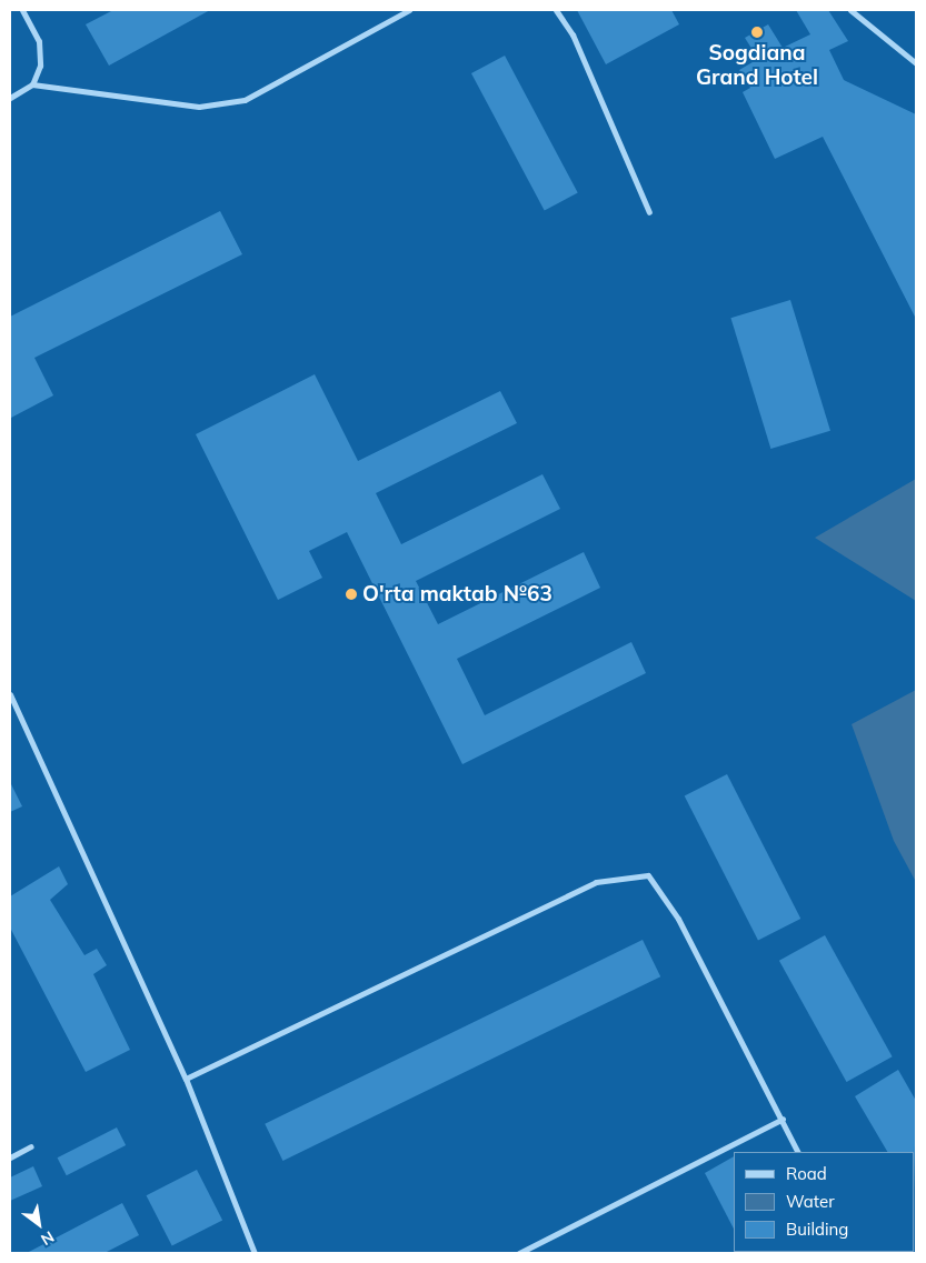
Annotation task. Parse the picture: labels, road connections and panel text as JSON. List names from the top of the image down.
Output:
{
  "places": ["Sogdiana Grand Hotel", "O'rta maktab №63"],
  "legend": ["Road", "Water", "Building"],
  "north": "bottom right"
}
